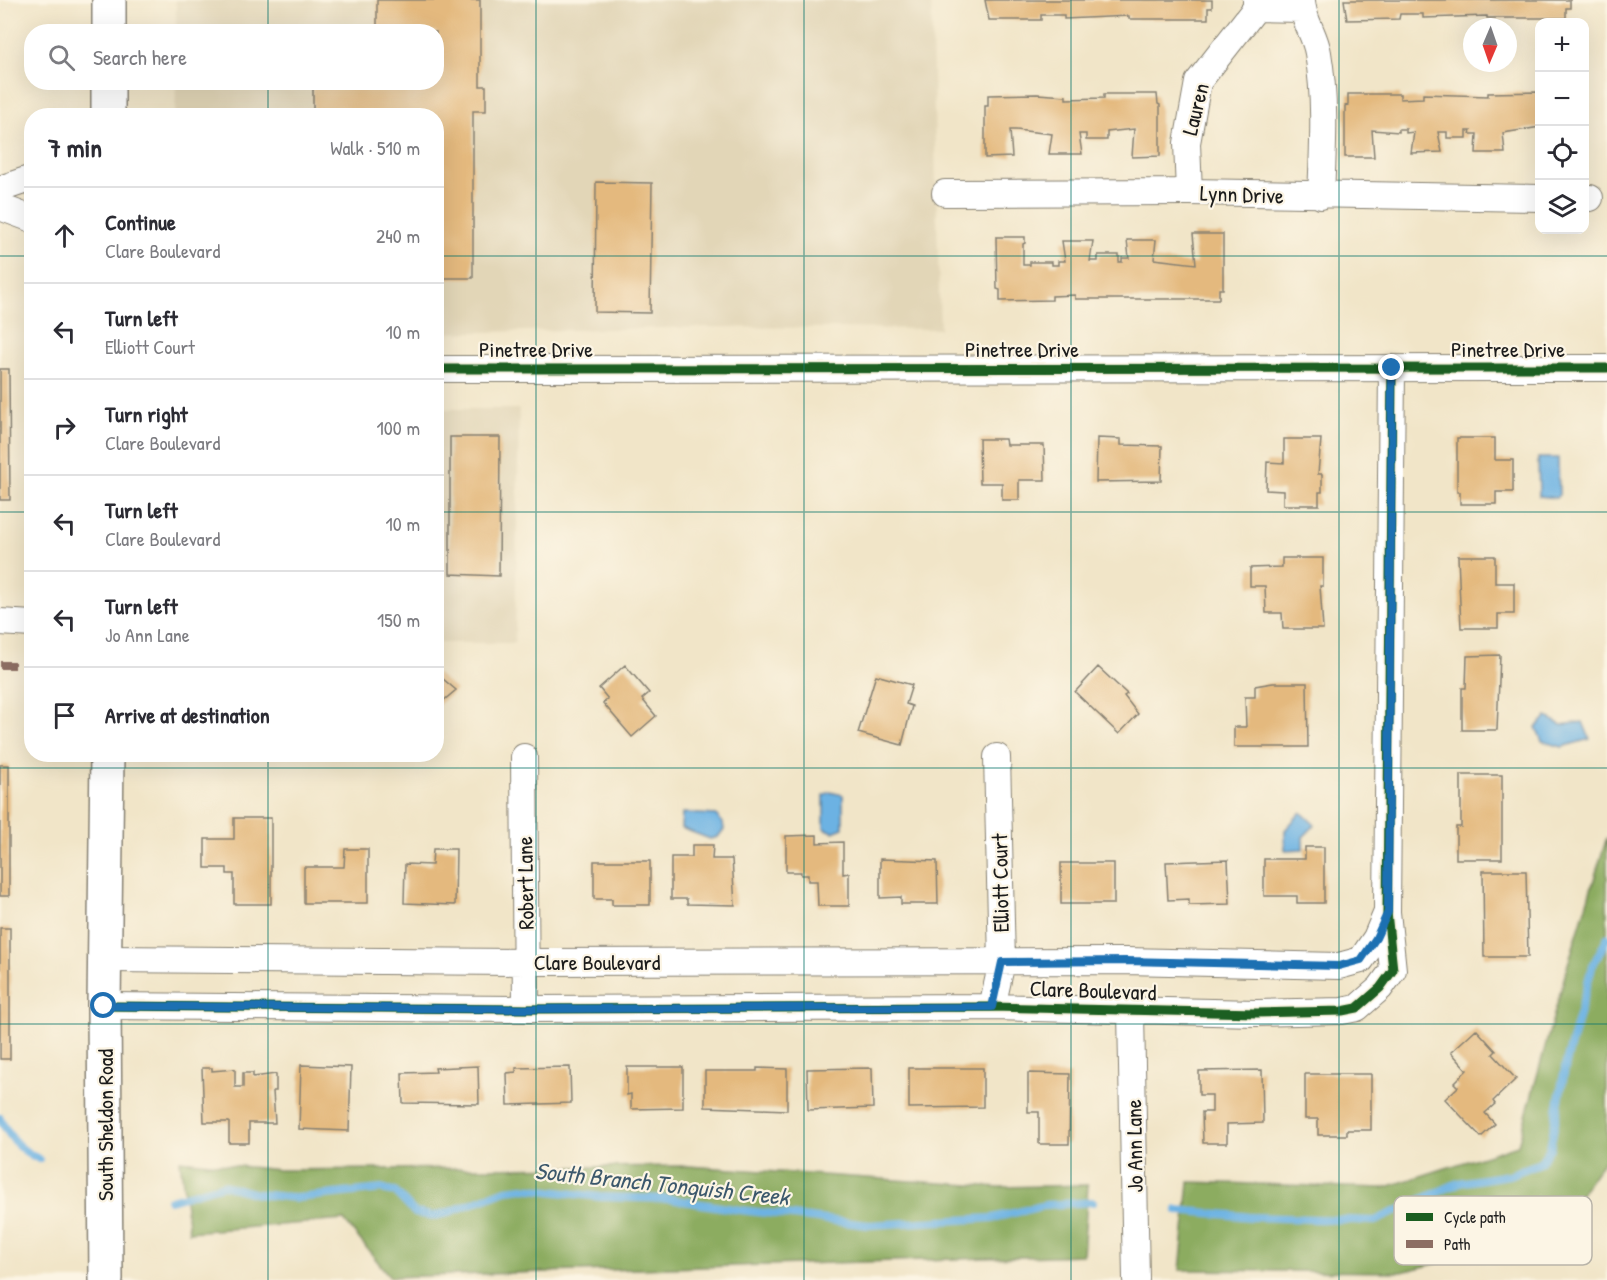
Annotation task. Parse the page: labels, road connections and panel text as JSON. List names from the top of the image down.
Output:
{
  "streets": {
    "main road": ["South Sheldon Road"],
    "street": [
      "Lauren",
      "Lynn Drive",
      "Pinetree Drive",
      "Robert Lane",
      "Elliott Court",
      "Clare Boulevard",
      "Jo Ann Lane"
    ]
  },
  "crossings": [
    ["Lauren", "Lynn Drive"],
    ["Robert Lane", "Clare Boulevard"],
    ["Elliott Court", "Clare Boulevard"],
    ["Clare Boulevard", "South Sheldon Road"],
    ["Clare Boulevard", "Jo Ann Lane"]
  ],
  "water": ["South Branch Tonquish Creek"],
  "legend": ["Cycle path", "Path"],
  "north": "bottom",
  "page": {
    "map_buttons": ["+", "−"],
    "search": "Search here",
    "heading": ["7 min", "Walk · 510 m"],
    "list": [
      ["Continue", "Clare Boulevard", "240 m"],
      ["Turn left", "Elliott Court", "10 m"],
      ["Turn right", "Clare Boulevard", "100 m"],
      ["Turn left", "Clare Boulevard", "10 m"],
      ["Turn left", "Jo Ann Lane", "150 m"],
      "Arrive at destination"
    ]
  }
}
